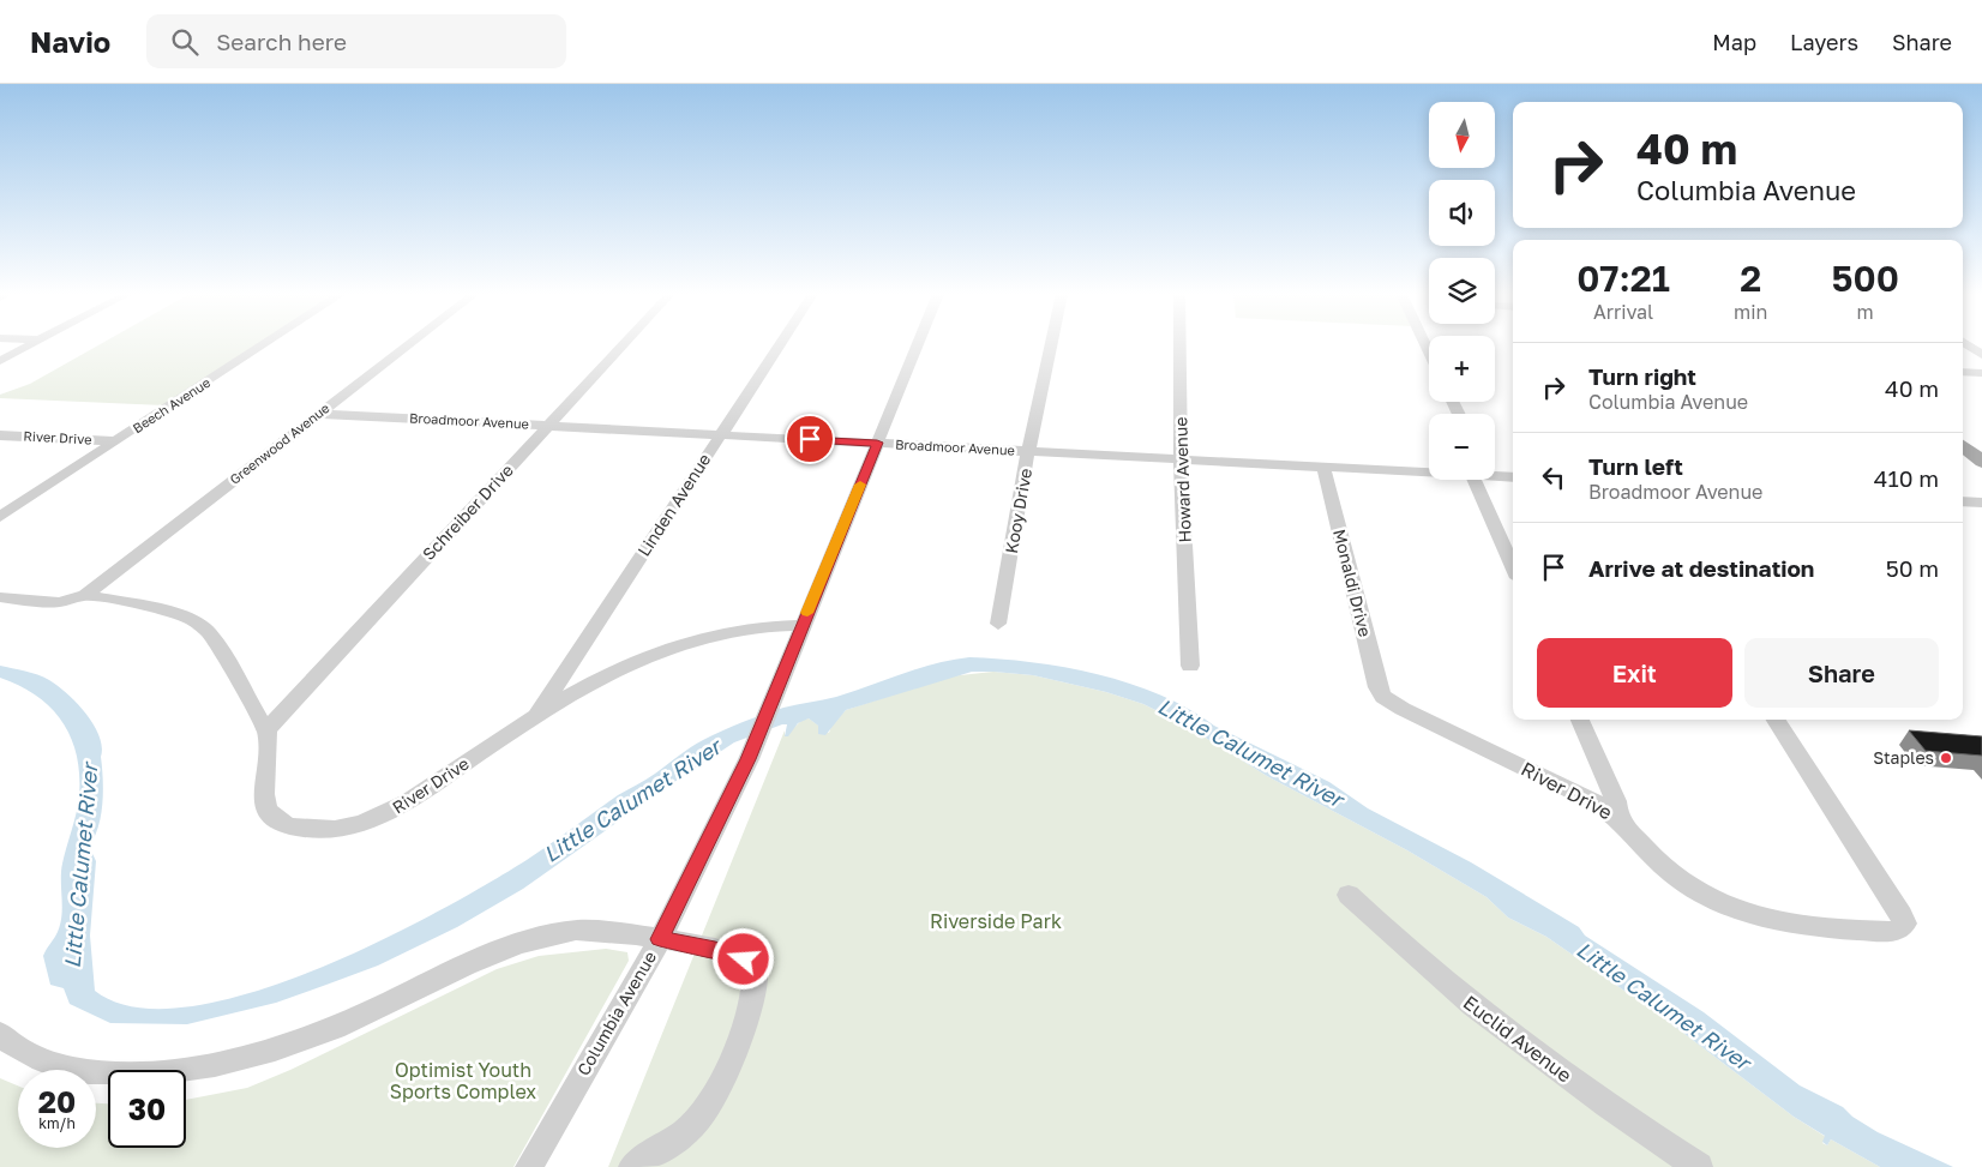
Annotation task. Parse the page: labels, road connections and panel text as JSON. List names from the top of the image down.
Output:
{
  "streets": {
    "street": [
      "Beech Avenue",
      "Broadmoor Avenue",
      "River Drive",
      "Greenwood Avenue",
      "Howard Avenue",
      "Linden Avenue",
      "Kooy Drive",
      "Schreiber Drive",
      "Monaldi Drive",
      "Columbia Avenue",
      "Euclid Avenue"
    ]
  },
  "crossings": [
    ["Beech Avenue", "River Drive"],
    ["Broadmoor Avenue", "Greenwood Avenue"],
    ["Broadmoor Avenue", "Howard Avenue"],
    ["Broadmoor Avenue", "Linden Avenue"],
    ["Broadmoor Avenue", "Kooy Drive"],
    ["Broadmoor Avenue", "Schreiber Drive"],
    ["Broadmoor Avenue", "Monaldi Drive"],
    ["Broadmoor Avenue", "Columbia Avenue"],
    ["River Drive", "Greenwood Avenue"],
    ["River Drive", "Linden Avenue"],
    ["River Drive", "Schreiber Drive"],
    ["River Drive", "Monaldi Drive"],
    ["River Drive", "Columbia Avenue"]
  ],
  "water": ["Little Calumet River"],
  "parks": ["Riverside Park", "Optimist Youth Sports Complex"],
  "places": ["Staples"],
  "north": "bottom",
  "page": {
    "header": "Navio",
    "search": "Search here",
    "nav": ["Map", "Layers", "Share"],
    "map_buttons": ["+", "−"],
    "turn": ["40 m", "Columbia Avenue"],
    "eta": [
      "07:21",
      "Arrival",
      "2",
      "min",
      "500",
      "m"
    ],
    "list": [
      {
        "name": "Turn right",
        "note": "Columbia Avenue",
        "value": "40 m"
      },
      {
        "name": "Turn left",
        "note": "Broadmoor Avenue",
        "value": "410 m"
      },
      {
        "name": "Arrive at destination",
        "value": "50 m"
      }
    ],
    "buttons": ["Exit", "Share"],
    "speed": "20 km/h",
    "limit": "30"
  }
}
